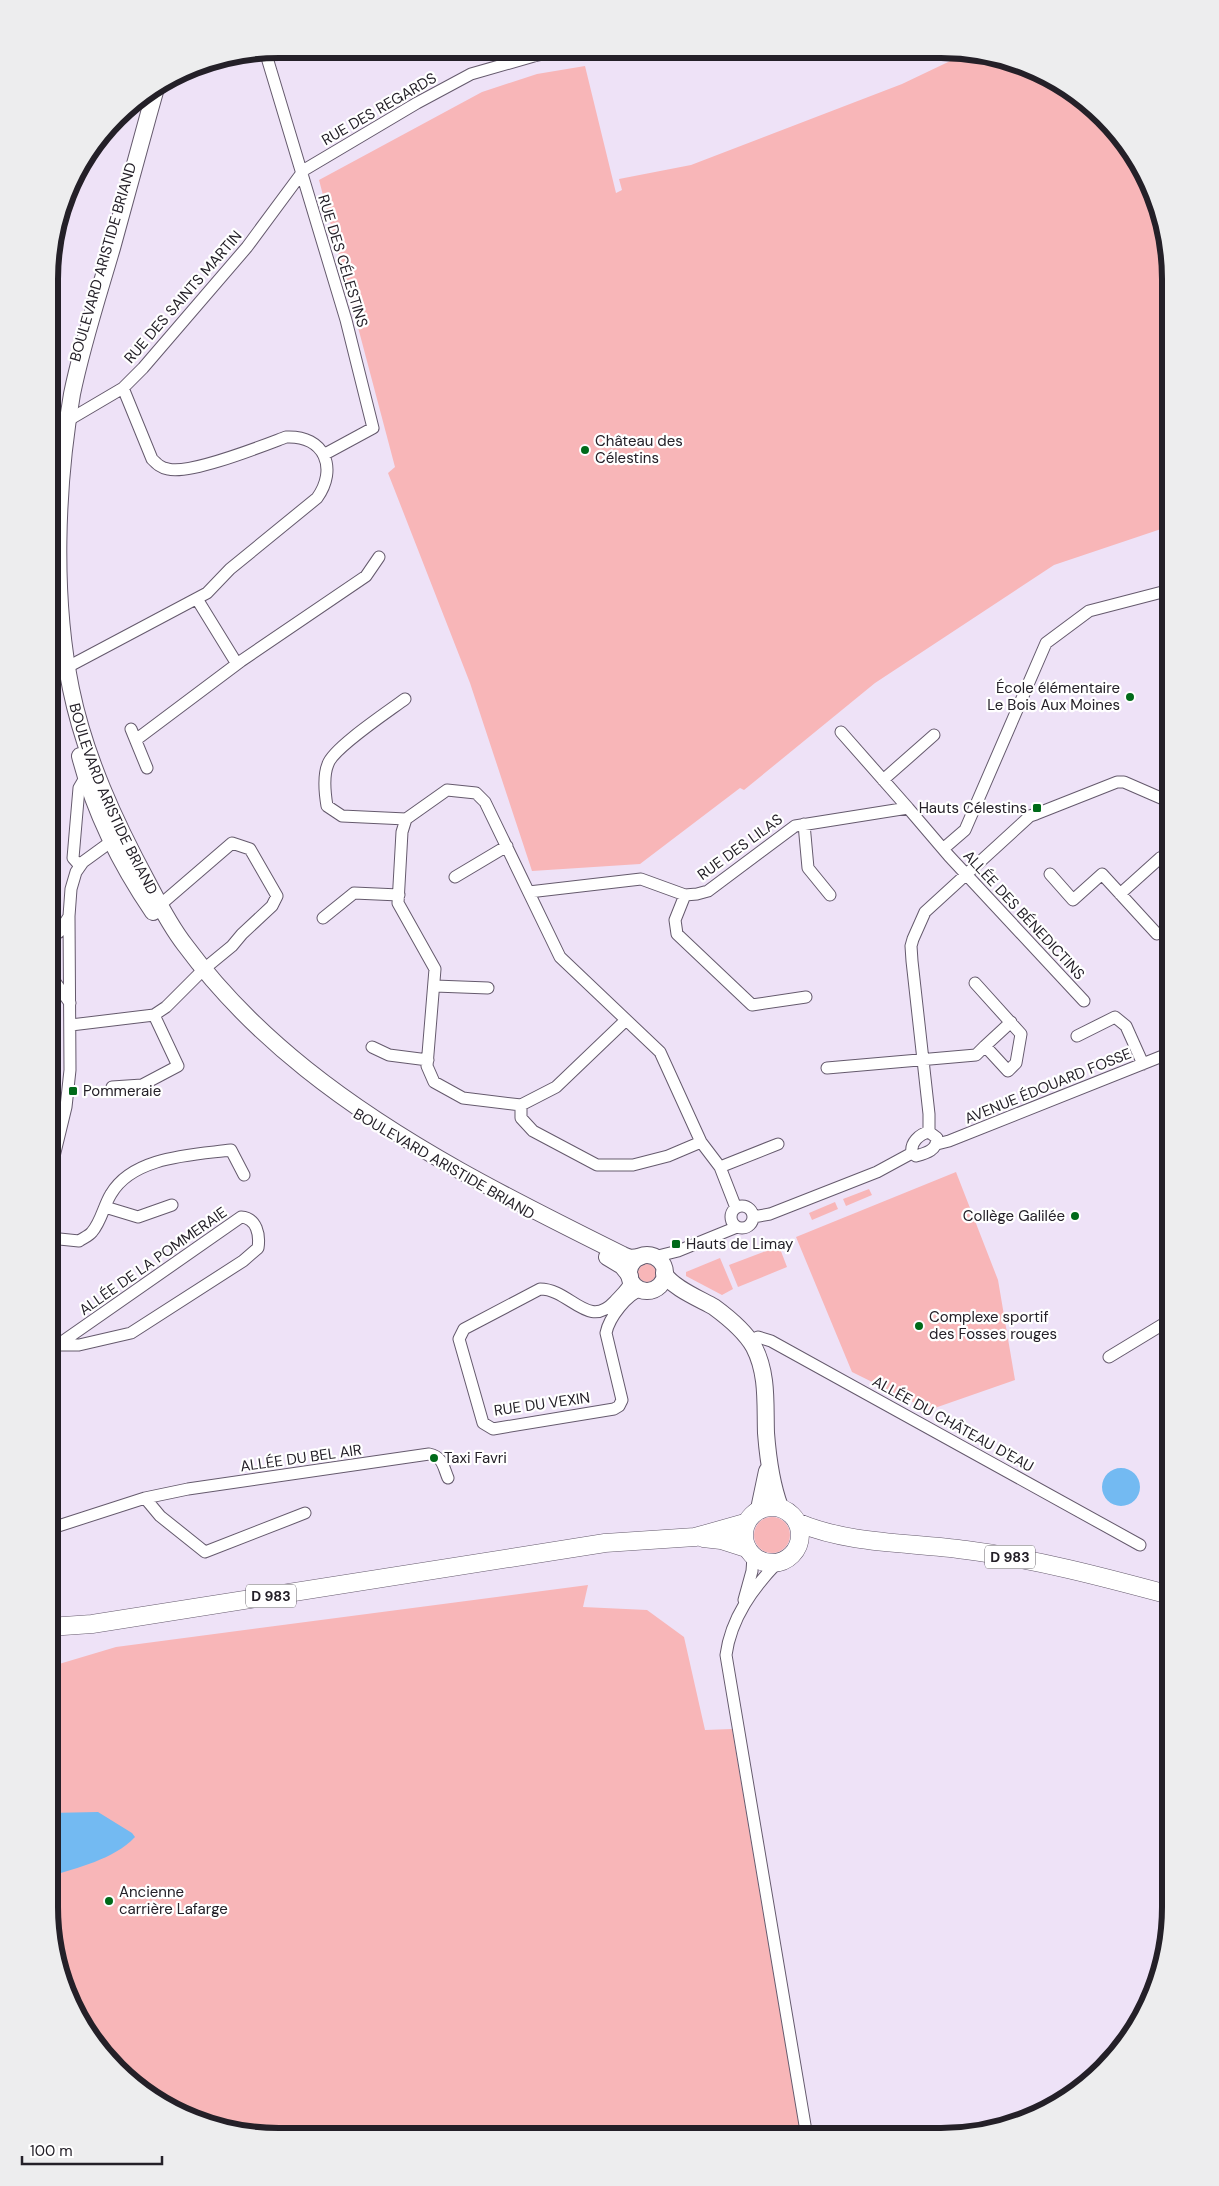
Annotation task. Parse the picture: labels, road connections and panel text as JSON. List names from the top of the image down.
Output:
{
  "streets": {
    "main road": ["BOULEVARD ARISTIDE BRIAND", "D 983"],
    "street": [
      "RUE DES REGARDS",
      "RUE DES CÉLESTINS",
      "RUE DES SAINTS MARTIN",
      "RUE DES LILAS",
      "ALLÉE DES BÉNEDICTINS",
      "AVENUE ÉDOUARD FOSSE",
      "ALLÉE DE LA POMMERAIE",
      "RUE DU VEXIN",
      "ALLÉE DU CHÂTEAU D'EAU",
      "ALLÉE DU BEL AIR"
    ]
  },
  "crossings": [
    ["RUE DES REGARDS", "RUE DES CÉLESTINS"],
    ["RUE DES REGARDS", "RUE DES SAINTS MARTIN"],
    ["RUE DES CÉLESTINS", "RUE DES SAINTS MARTIN"],
    ["BOULEVARD ARISTIDE BRIAND", "RUE DES SAINTS MARTIN"],
    ["BOULEVARD ARISTIDE BRIAND", "RUE DU VEXIN"],
    ["BOULEVARD ARISTIDE BRIAND", "ALLÉE DU CHÂTEAU D'EAU"],
    ["BOULEVARD ARISTIDE BRIAND", "D 983"]
  ],
  "places": {
    "other": [
      "Château des Célestins",
      "École élémentaire Le Bois Aux Moines",
      "Collège Galilée",
      "Complexe sportif des Fosses rouges",
      "Taxi Favri",
      "Ancienne carrière Lafarge"
    ],
    "transit": ["Hauts Célestins", "Pommeraie", "Hauts de Limay"]
  },
  "scale_bar": "100 m"
}
